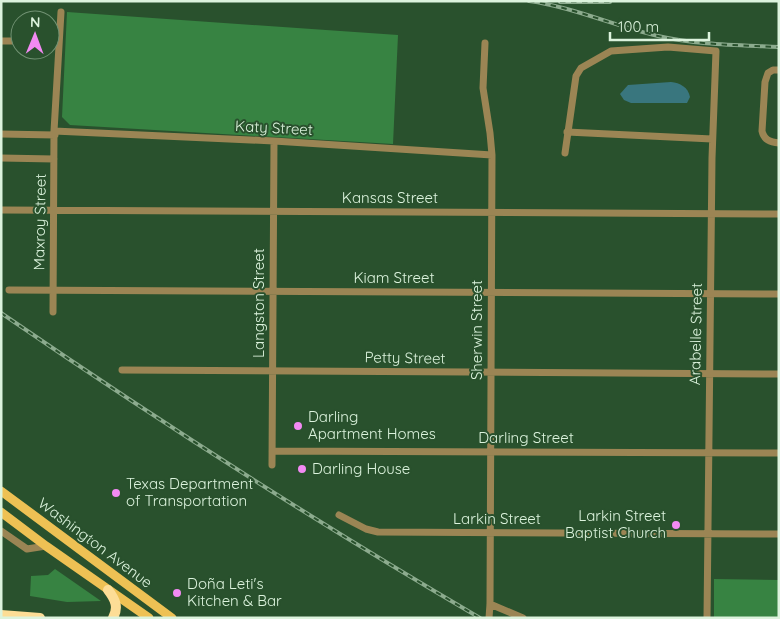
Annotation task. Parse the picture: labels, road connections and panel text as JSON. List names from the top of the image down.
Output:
{
  "streets": {
    "main road": ["Washington Avenue"],
    "street": [
      "Katy Street",
      "Kansas Street",
      "Maxroy Street",
      "Kiam Street",
      "Langston Street",
      "Sherwin Street",
      "Arabelle Street",
      "Petty Street",
      "Darling Street",
      "Larkin Street"
    ]
  },
  "crossings": [
    ["Katy Street", "Maxroy Street"],
    ["Katy Street", "Langston Street"],
    ["Katy Street", "Sherwin Street"],
    ["Kansas Street", "Maxroy Street"],
    ["Kansas Street", "Langston Street"],
    ["Kansas Street", "Sherwin Street"],
    ["Kansas Street", "Arabelle Street"],
    ["Maxroy Street", "Kiam Street"],
    ["Kiam Street", "Langston Street"],
    ["Kiam Street", "Sherwin Street"],
    ["Kiam Street", "Arabelle Street"],
    ["Langston Street", "Petty Street"],
    ["Langston Street", "Darling Street"],
    ["Sherwin Street", "Petty Street"],
    ["Sherwin Street", "Darling Street"],
    ["Sherwin Street", "Larkin Street"],
    ["Arabelle Street", "Petty Street"],
    ["Arabelle Street", "Darling Street"],
    ["Arabelle Street", "Larkin Street"]
  ],
  "places": [
    "Darling Apartment Homes",
    "Darling House",
    "Texas Department of Transportation",
    "Larkin Street Baptist Church",
    "Doña Leti's Kitchen & Bar"
  ],
  "scale_bar": "100 m",
  "north": "top"
}
